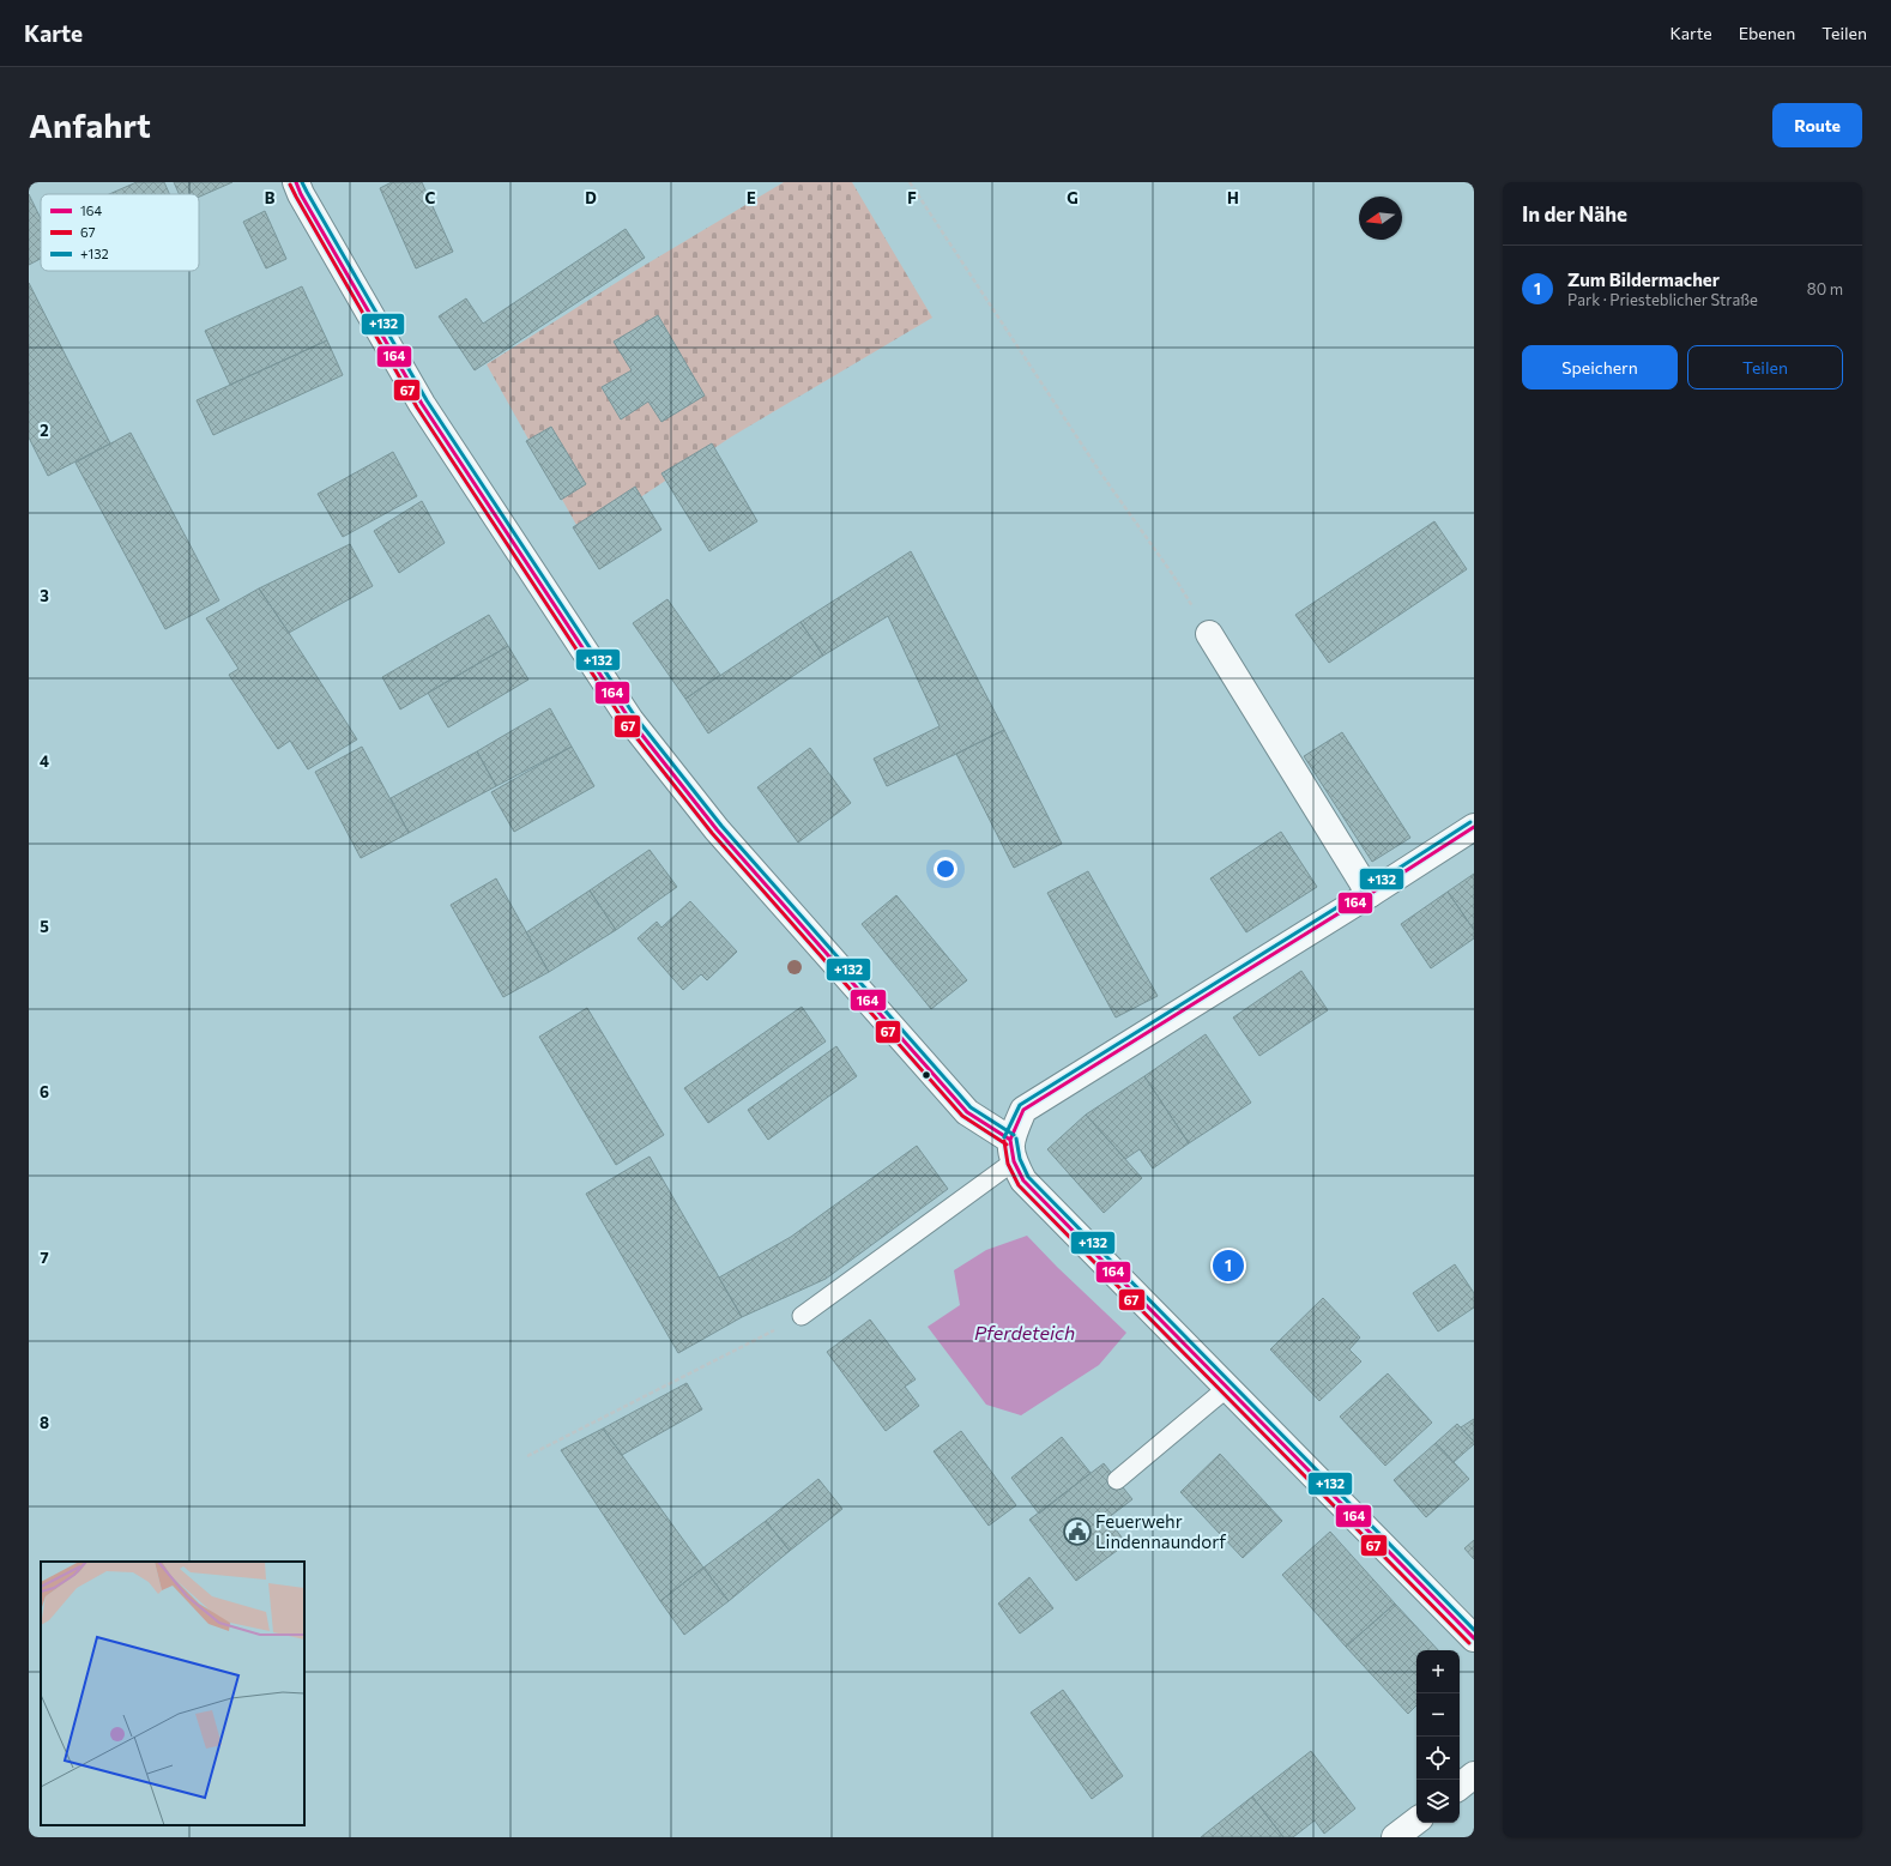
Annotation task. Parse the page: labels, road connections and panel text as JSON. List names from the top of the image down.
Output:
{
  "water": ["Pferdeteich"],
  "places": {
    "public building": ["Feuerwehr Lindennaundorf"]
  },
  "lines": ["transit line 164", "transit line +132", "transit line 67"],
  "legend": ["164", "67", "+132"],
  "north": "left",
  "page": {
    "header": "Karte",
    "nav": ["Karte", "Ebenen", "Teilen"],
    "buttons": [
      "Route",
      ["Speichern", "Teilen"]
    ],
    "title": "Anfahrt",
    "heading": "In der Nähe",
    "list": [
      {
        "mark": "1",
        "name": "Zum Bildermacher",
        "note": "Park · Priesteblicher Straße",
        "value": "80 m"
      }
    ],
    "pins": "1",
    "map_buttons": ["+", "−"]
  },
  "grid": {
    "columns": [
      "B",
      "C",
      "D",
      "E",
      "F",
      "G",
      "H"
    ],
    "rows": [
      "2",
      "3",
      "4",
      "5",
      "6",
      "7",
      "8"
    ]
  }
}
